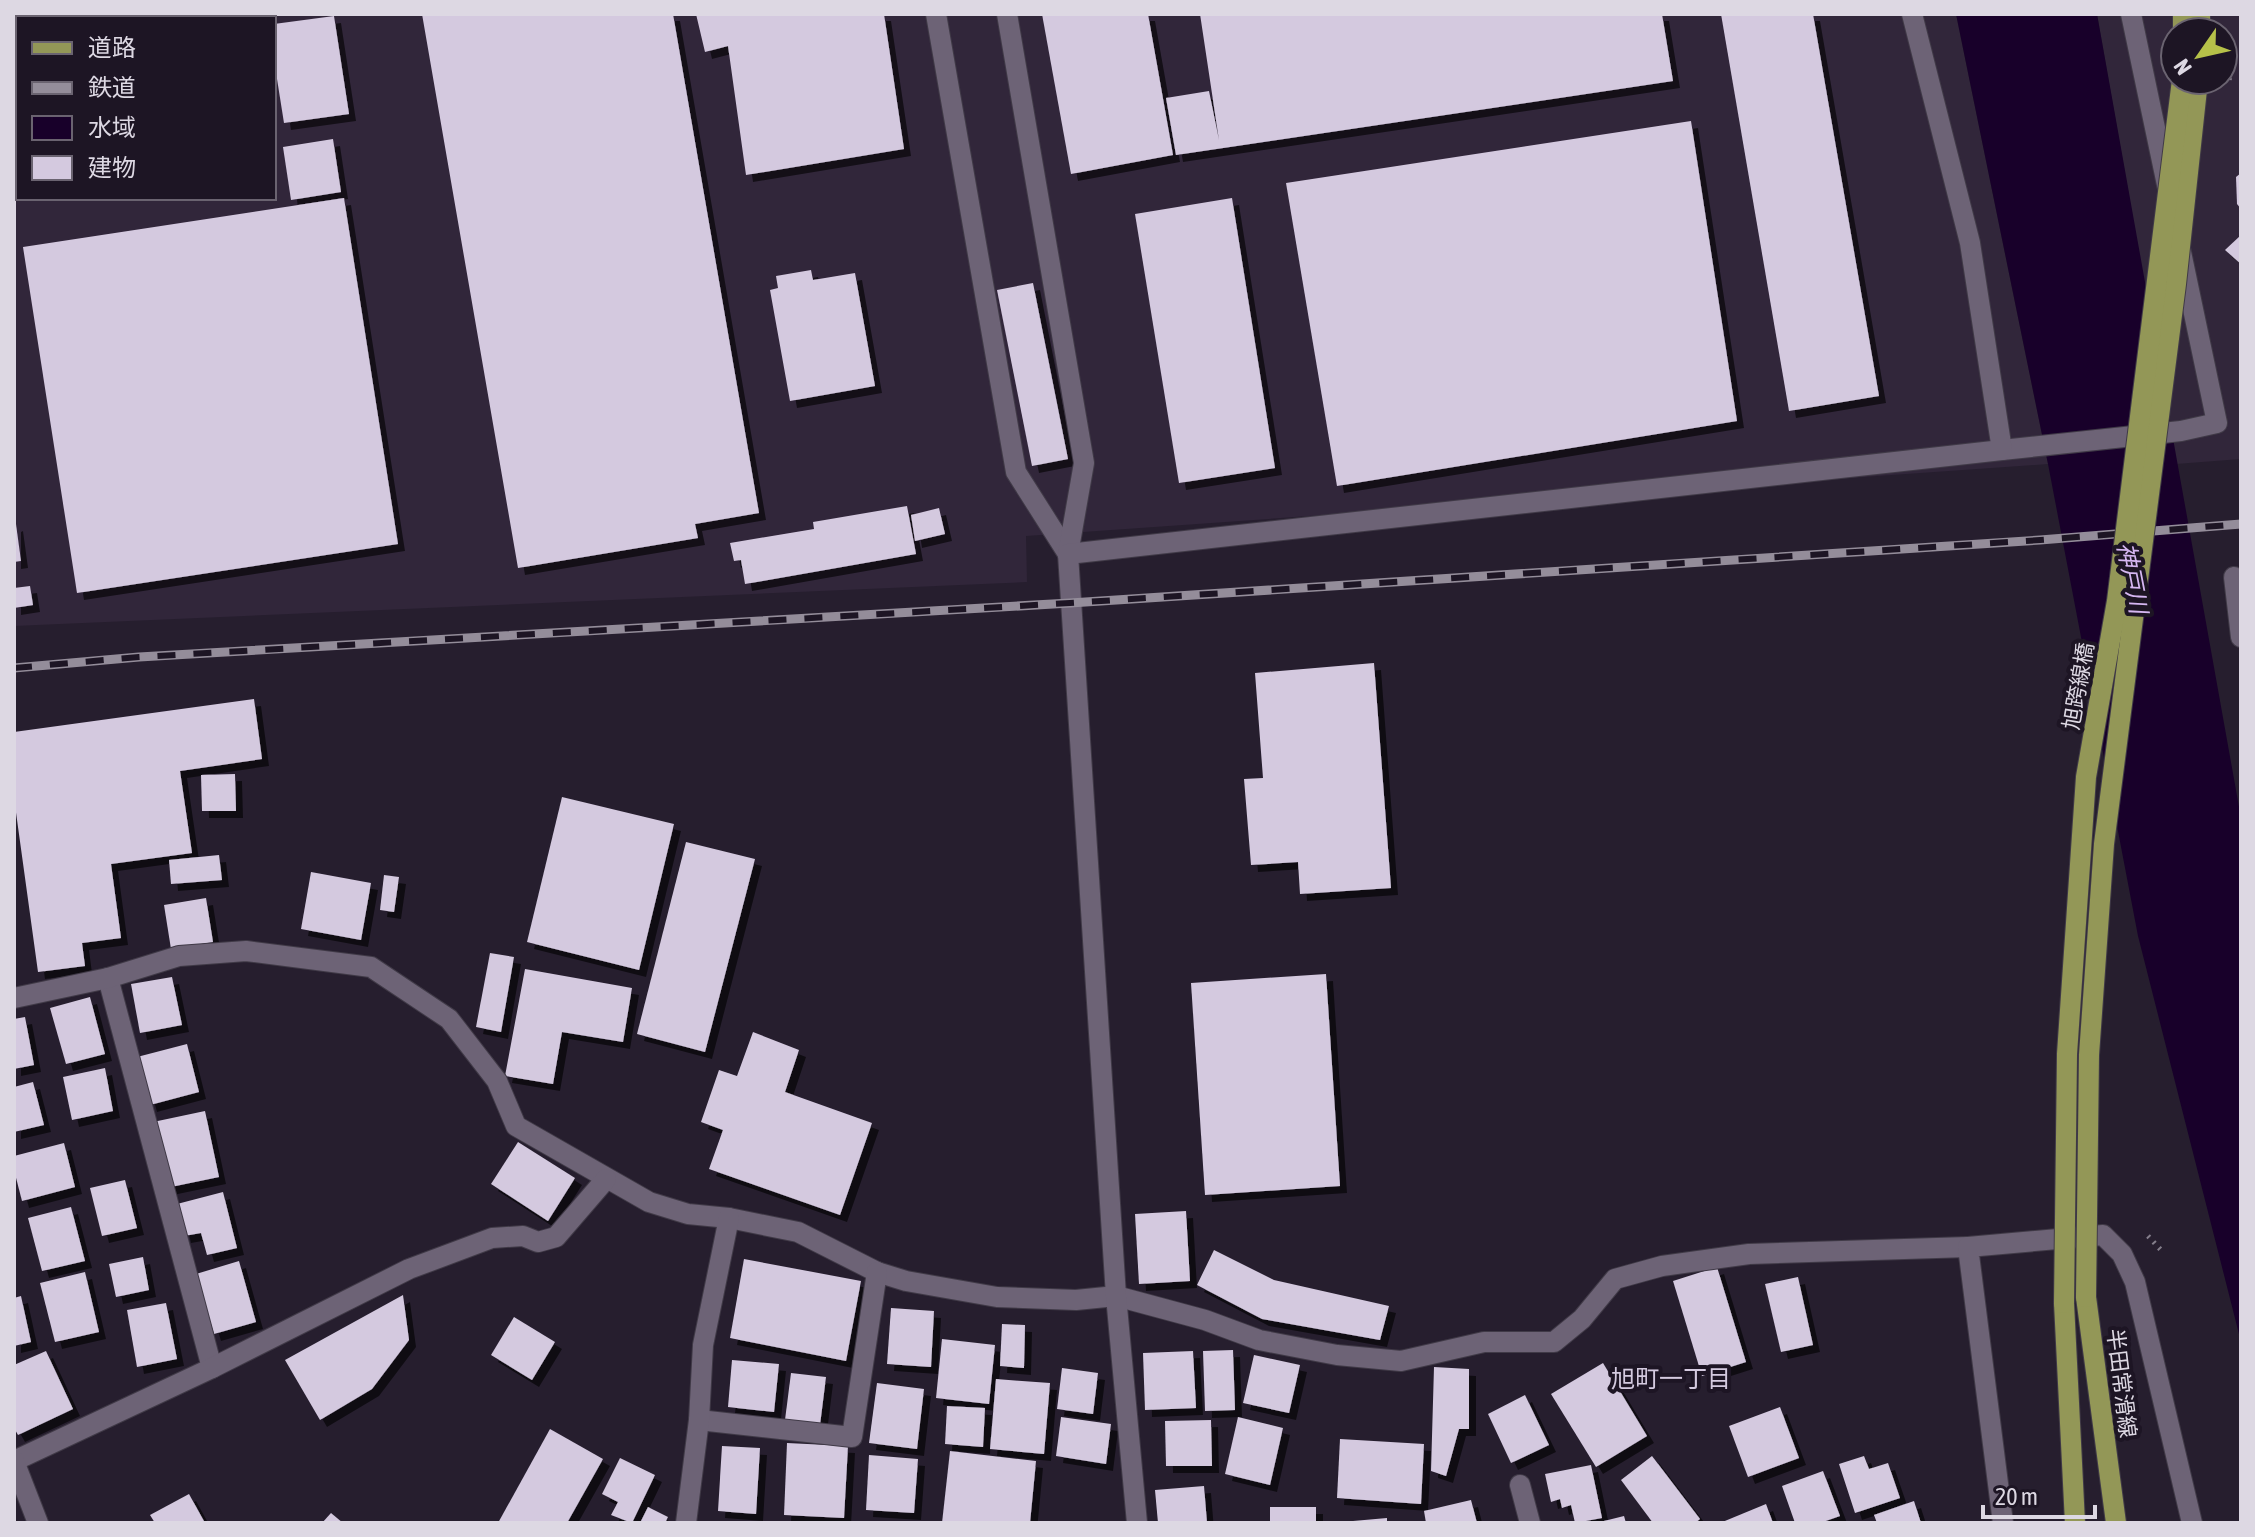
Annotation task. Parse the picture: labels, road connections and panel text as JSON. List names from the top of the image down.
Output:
{
  "streets": {
    "main road": ["旭跨線橋", "半田常滑線"]
  },
  "crossings": [
    ["旭跨線橋", "半田常滑線"]
  ],
  "districts": ["旭町一丁目"],
  "water": ["神戸川"],
  "legend": [
    "道路",
    "鉄道",
    "水域",
    "建物"
  ],
  "scale_bar": "20 m",
  "north": "bottom left"
}
